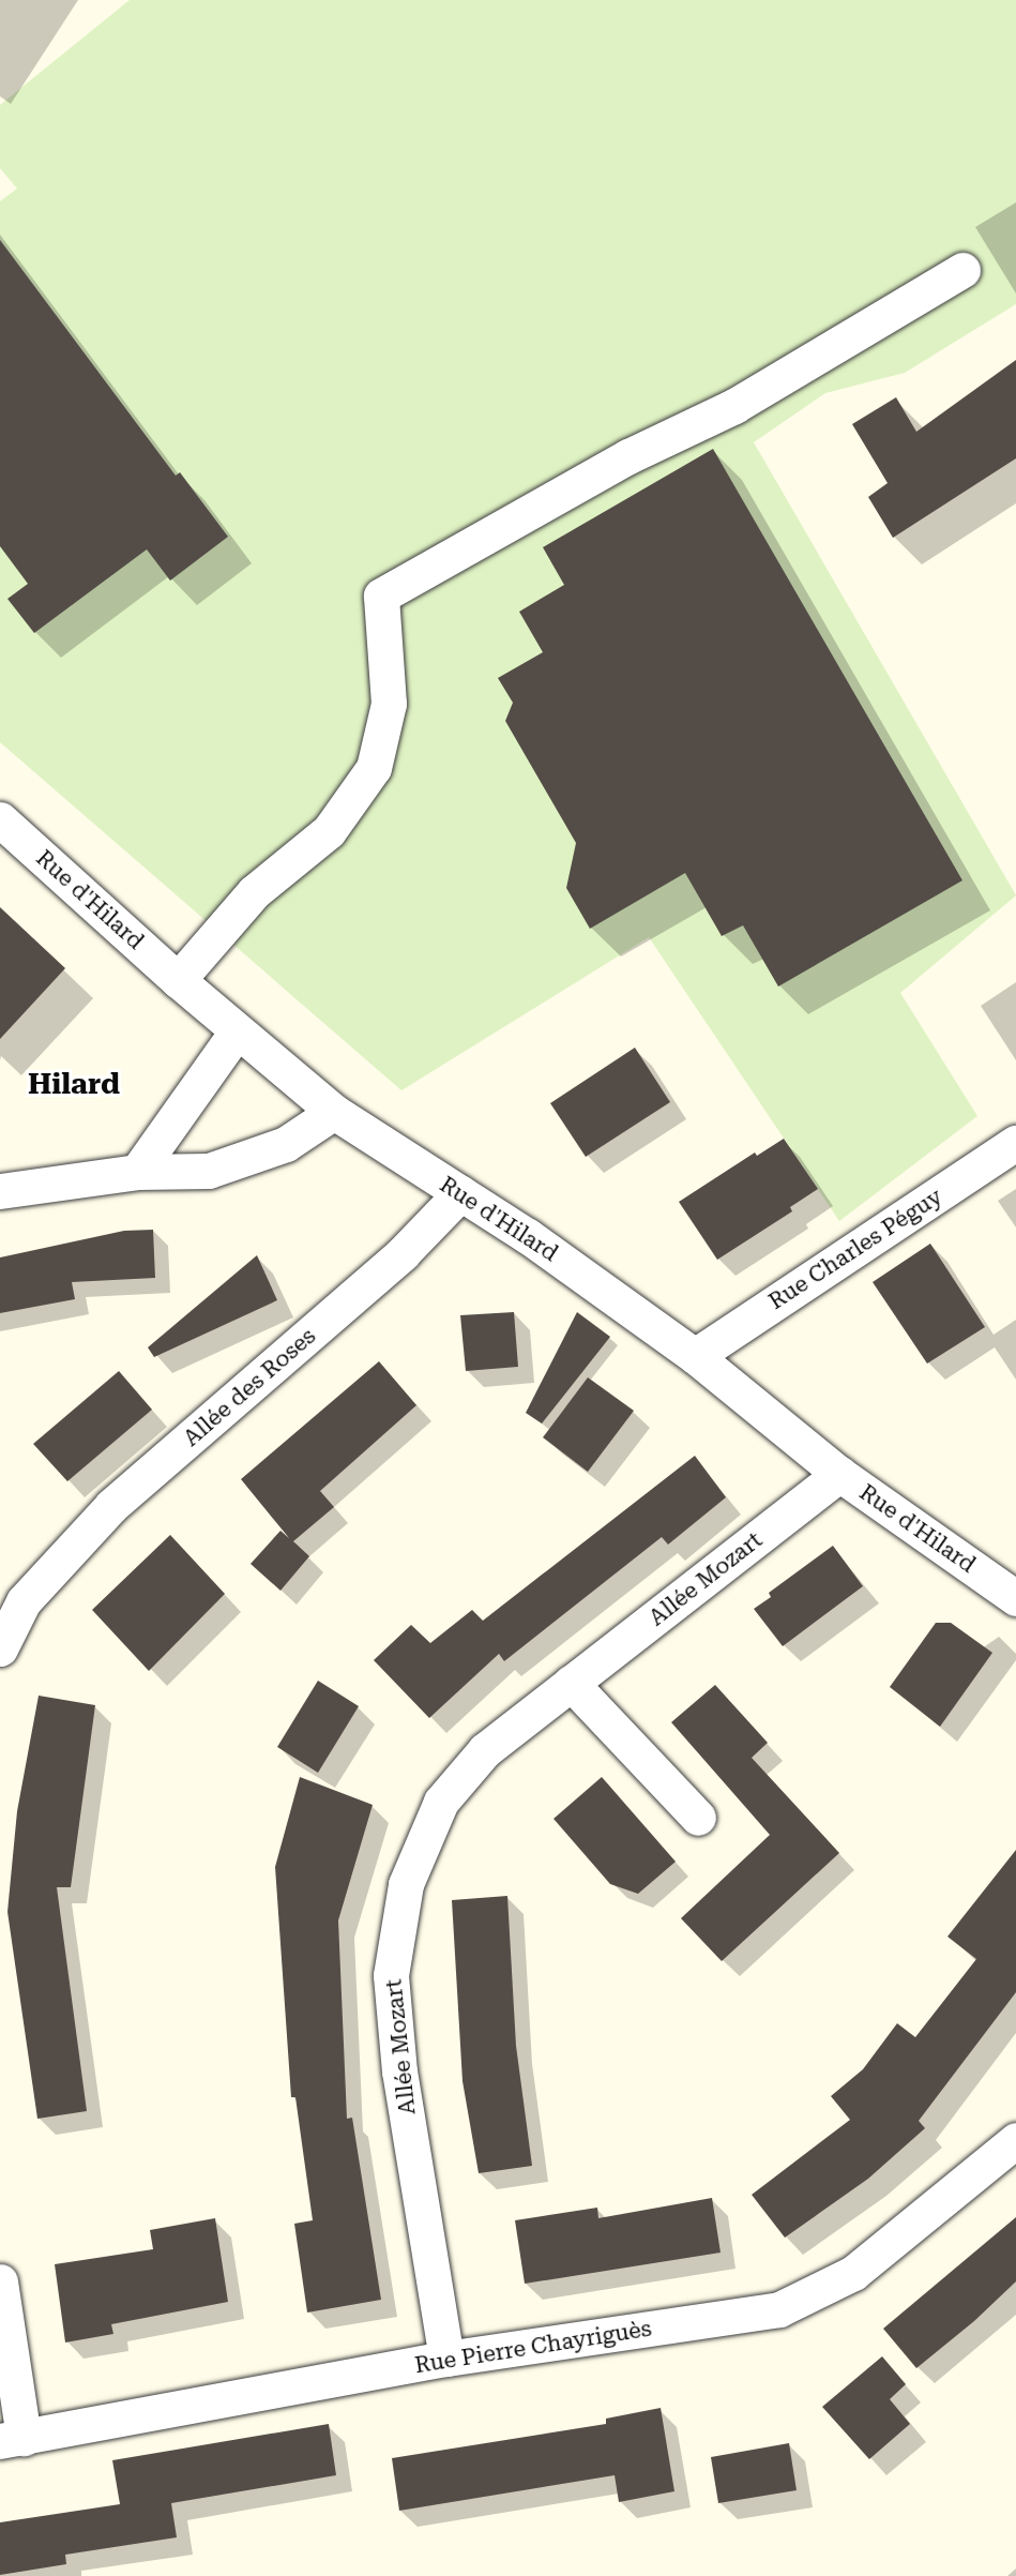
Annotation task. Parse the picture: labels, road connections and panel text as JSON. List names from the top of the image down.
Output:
{
  "streets": {
    "street": [
      "Rue d'Hilard",
      "Rue Charles Péguy",
      "Allée des Roses",
      "Allée Mozart",
      "Rue Pierre Chayriguès"
    ]
  },
  "crossings": [
    ["Rue d'Hilard", "Rue Charles Péguy"],
    ["Rue d'Hilard", "Allée des Roses"],
    ["Rue d'Hilard", "Allée Mozart"],
    ["Allée Mozart", "Rue Pierre Chayriguès"]
  ],
  "districts": ["Hilard"]
}
